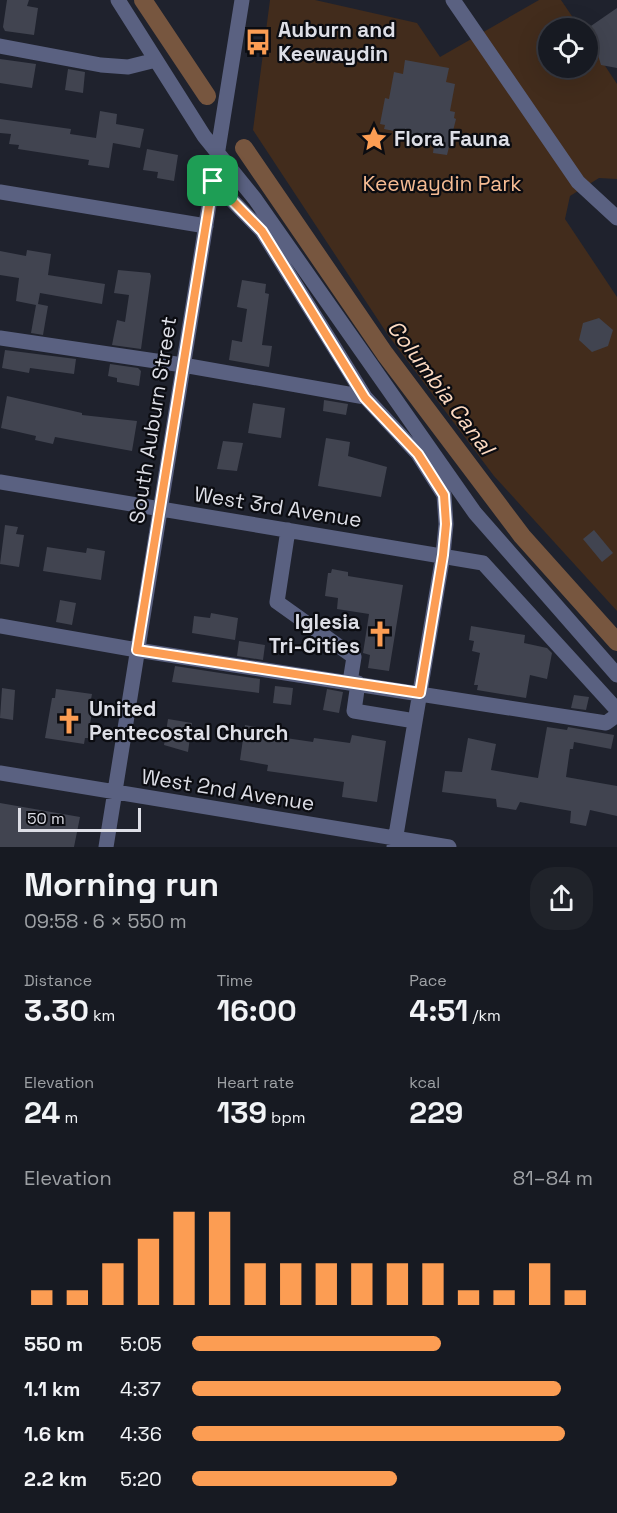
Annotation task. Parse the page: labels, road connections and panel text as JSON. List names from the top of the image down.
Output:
{
  "streets": {
    "street": ["South Auburn Street", "West 3rd Avenue", "West 2nd Avenue"]
  },
  "crossings": [
    ["South Auburn Street", "West 3rd Avenue"],
    ["South Auburn Street", "West 2nd Avenue"]
  ],
  "water": ["Columbia Canal"],
  "parks": ["Keewaydin Park"],
  "places": {
    "bus stop": ["Auburn and Keewaydin"],
    "place": ["Flora Fauna"],
    "church": ["Iglesia Tri-Cities", "United Pentecostal Church"]
  },
  "scale_bar": "50 m",
  "page": {
    "scale": "50 m",
    "heading": ["Morning run", "09:58 · 6 × 550 m"],
    "stats": [
      ["Distance", "3.30 km"],
      ["Time", "16:00"],
      ["Pace", "4:51 /km"],
      ["Elevation", "24 m"],
      ["Heart rate", "139 bpm"],
      ["kcal", "229"]
    ],
    "chart": ["Elevation", "81–84 m"],
    "list": [
      {
        "name": "550 m",
        "note": "5:05"
      },
      {
        "name": "1.1 km",
        "note": "4:37"
      },
      {
        "name": "1.6 km",
        "note": "4:36"
      },
      {
        "name": "2.2 km",
        "note": "5:20"
      }
    ]
  }
}
